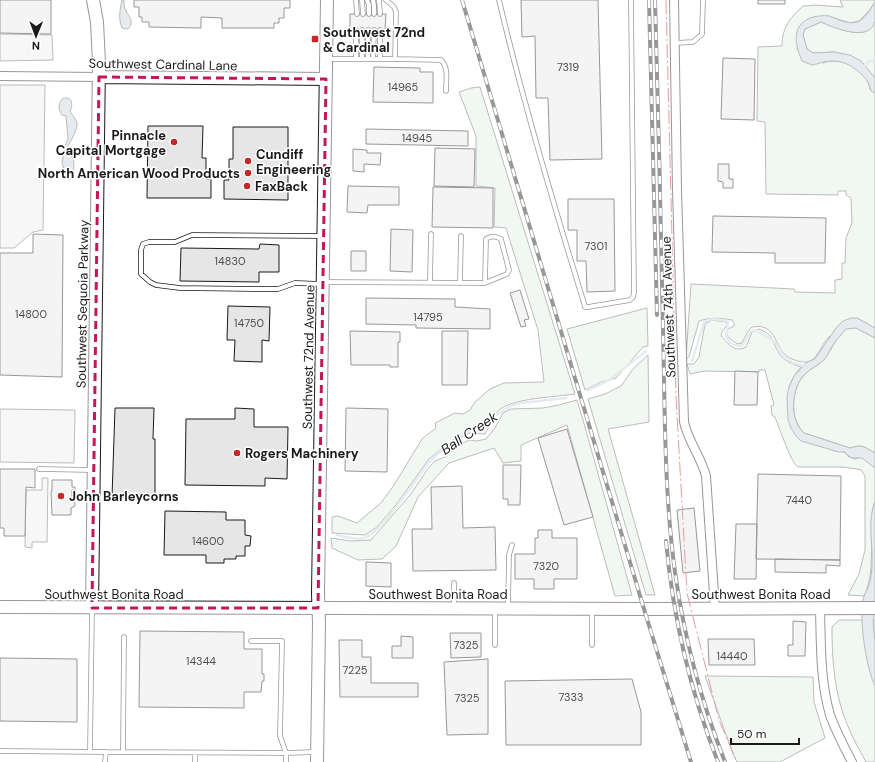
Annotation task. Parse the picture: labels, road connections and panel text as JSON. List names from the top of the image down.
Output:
{
  "streets": {
    "main road": [
      "Southwest Cardinal Lane",
      "Southwest Sequoia Parkway",
      "Southwest 72nd Avenue",
      "Southwest Bonita Road"
    ],
    "street": ["Southwest 74th Avenue"]
  },
  "crossings": [
    ["Southwest Cardinal Lane", "Southwest Sequoia Parkway"],
    ["Southwest Cardinal Lane", "Southwest 72nd Avenue"],
    ["Southwest Sequoia Parkway", "Southwest Bonita Road"],
    ["Southwest 74th Avenue", "Southwest Bonita Road"],
    ["Southwest 72nd Avenue", "Southwest Bonita Road"]
  ],
  "water": ["Ball Creek"],
  "places": {
    "transit": ["Southwest 72nd & Cardinal"],
    "other": [
      "Pinnacle Capital Mortgage",
      "Cundiff Engineering",
      "North American Wood Products",
      "FaxBack",
      "Rogers Machinery",
      "John Barleycorns"
    ]
  },
  "house_numbers": [
    "7319",
    "14965",
    "14945",
    "7301",
    "14830",
    "14800",
    "14795",
    "14750",
    "7440",
    "14600",
    "7320",
    "7325",
    "14440",
    "14344",
    "7225",
    "7333",
    "7325"
  ],
  "scale_bar": "50 m",
  "north": "bottom"
}
